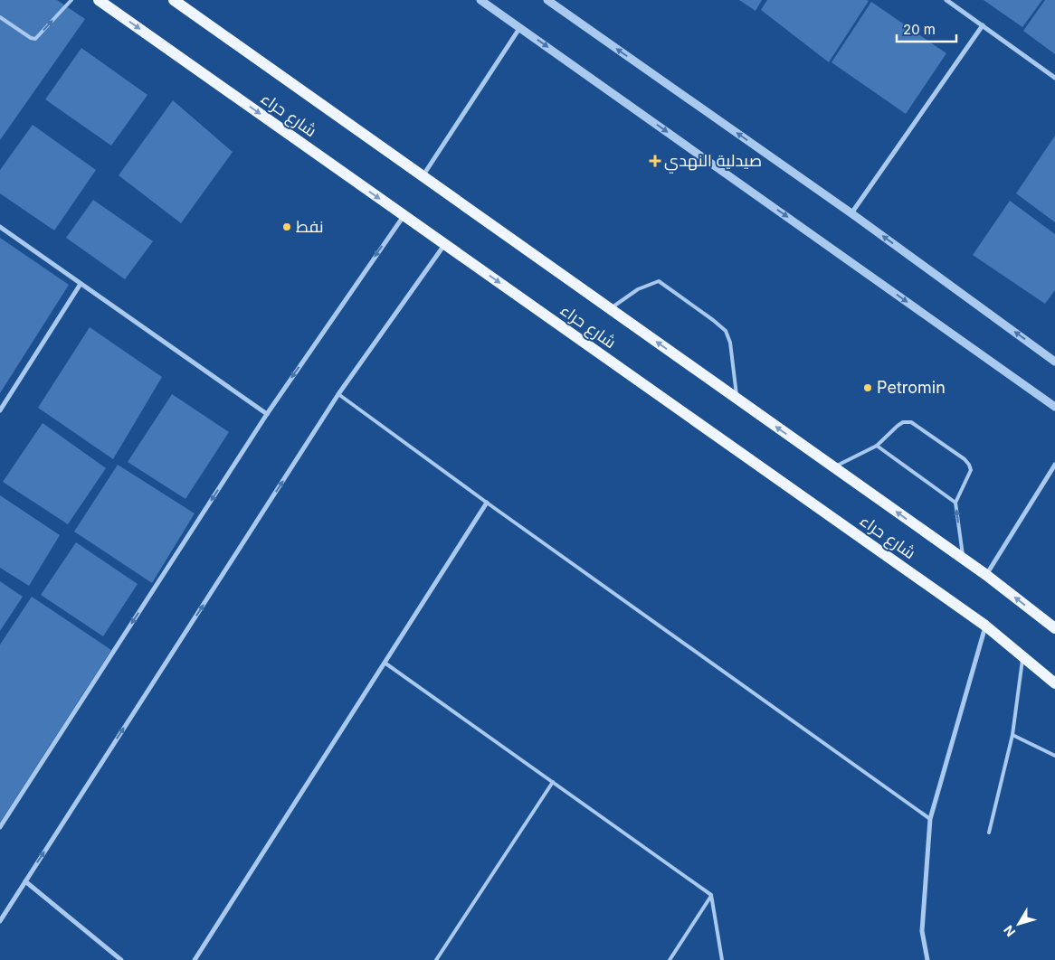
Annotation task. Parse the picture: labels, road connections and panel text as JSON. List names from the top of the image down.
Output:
{
  "streets": {
    "main road": ["شارع حراء"]
  },
  "places": {
    "health": ["صيدلية النهدي"],
    "other": ["نفط", "Petromin"]
  },
  "scale_bar": "20 m",
  "north": "bottom left"
}
